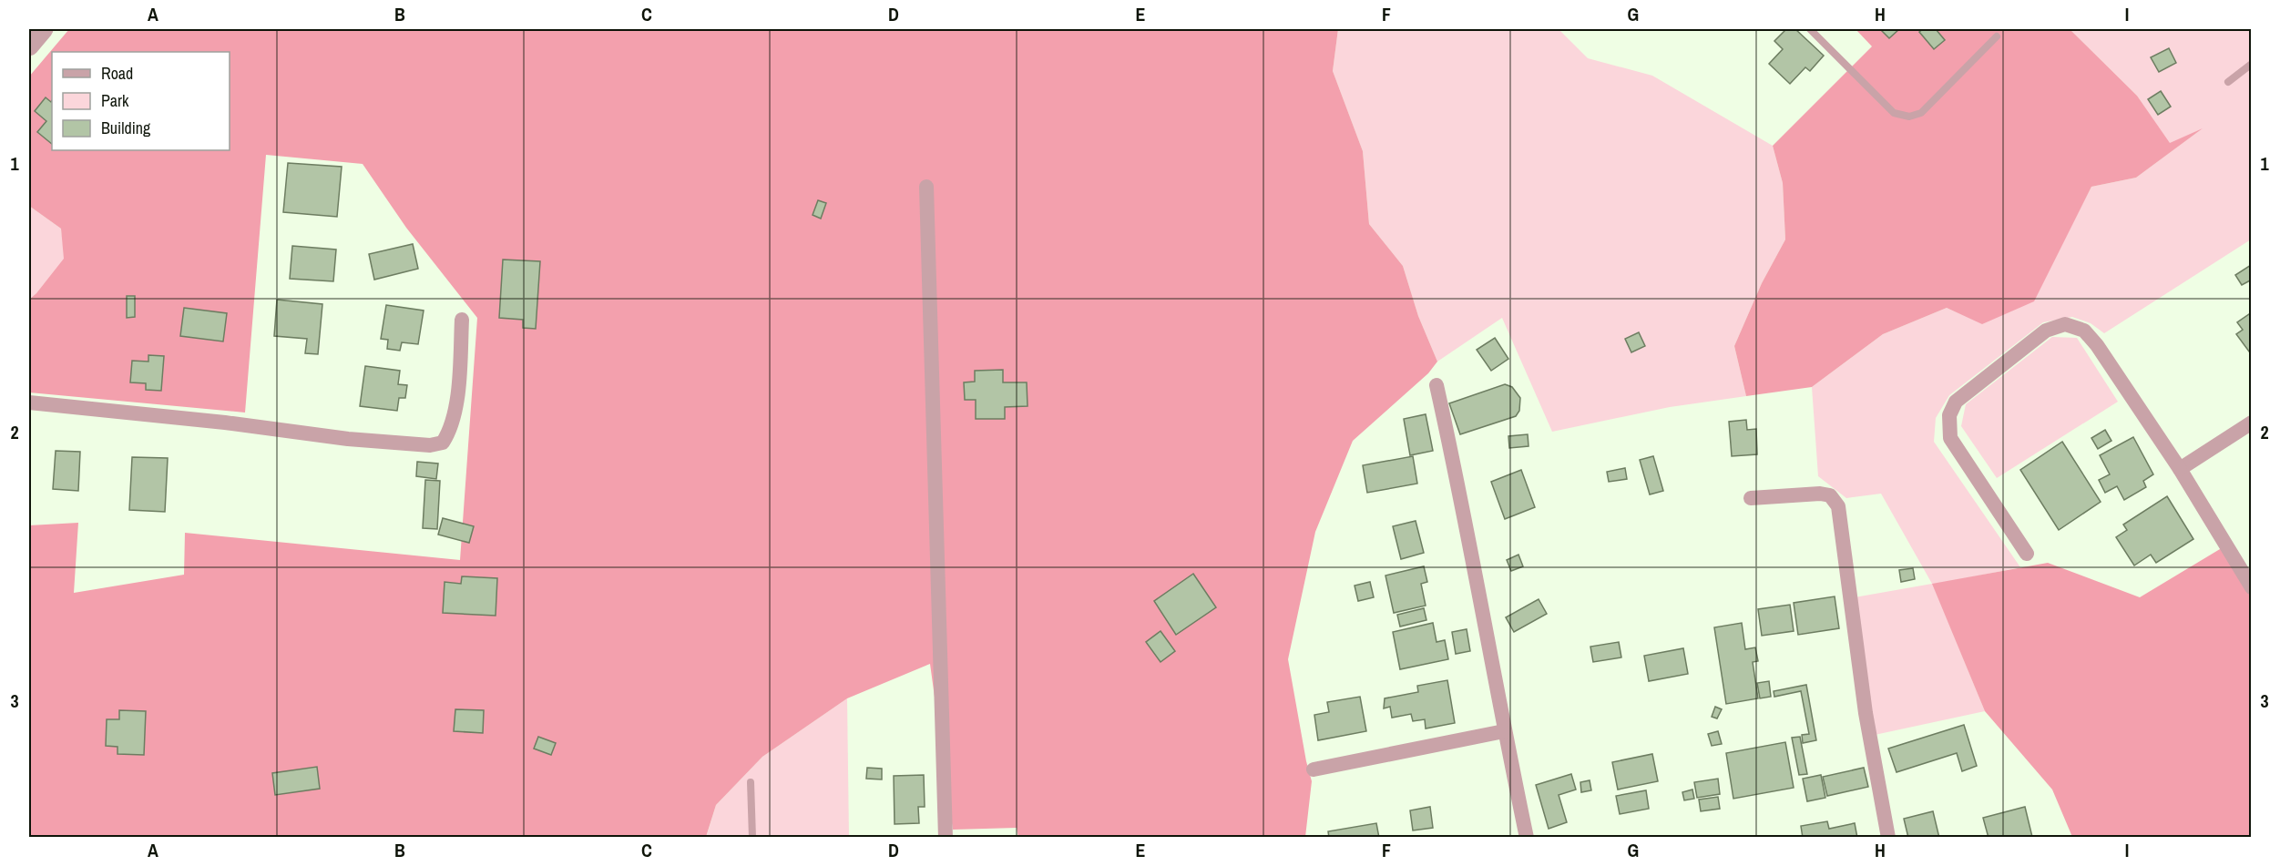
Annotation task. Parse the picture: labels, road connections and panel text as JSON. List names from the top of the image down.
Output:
{
  "legend": ["Road", "Park", "Building"],
  "grid": {
    "columns": [
      "A",
      "B",
      "C",
      "D",
      "E",
      "F",
      "G",
      "H",
      "I"
    ],
    "rows": ["1", "2", "3"]
  }
}
